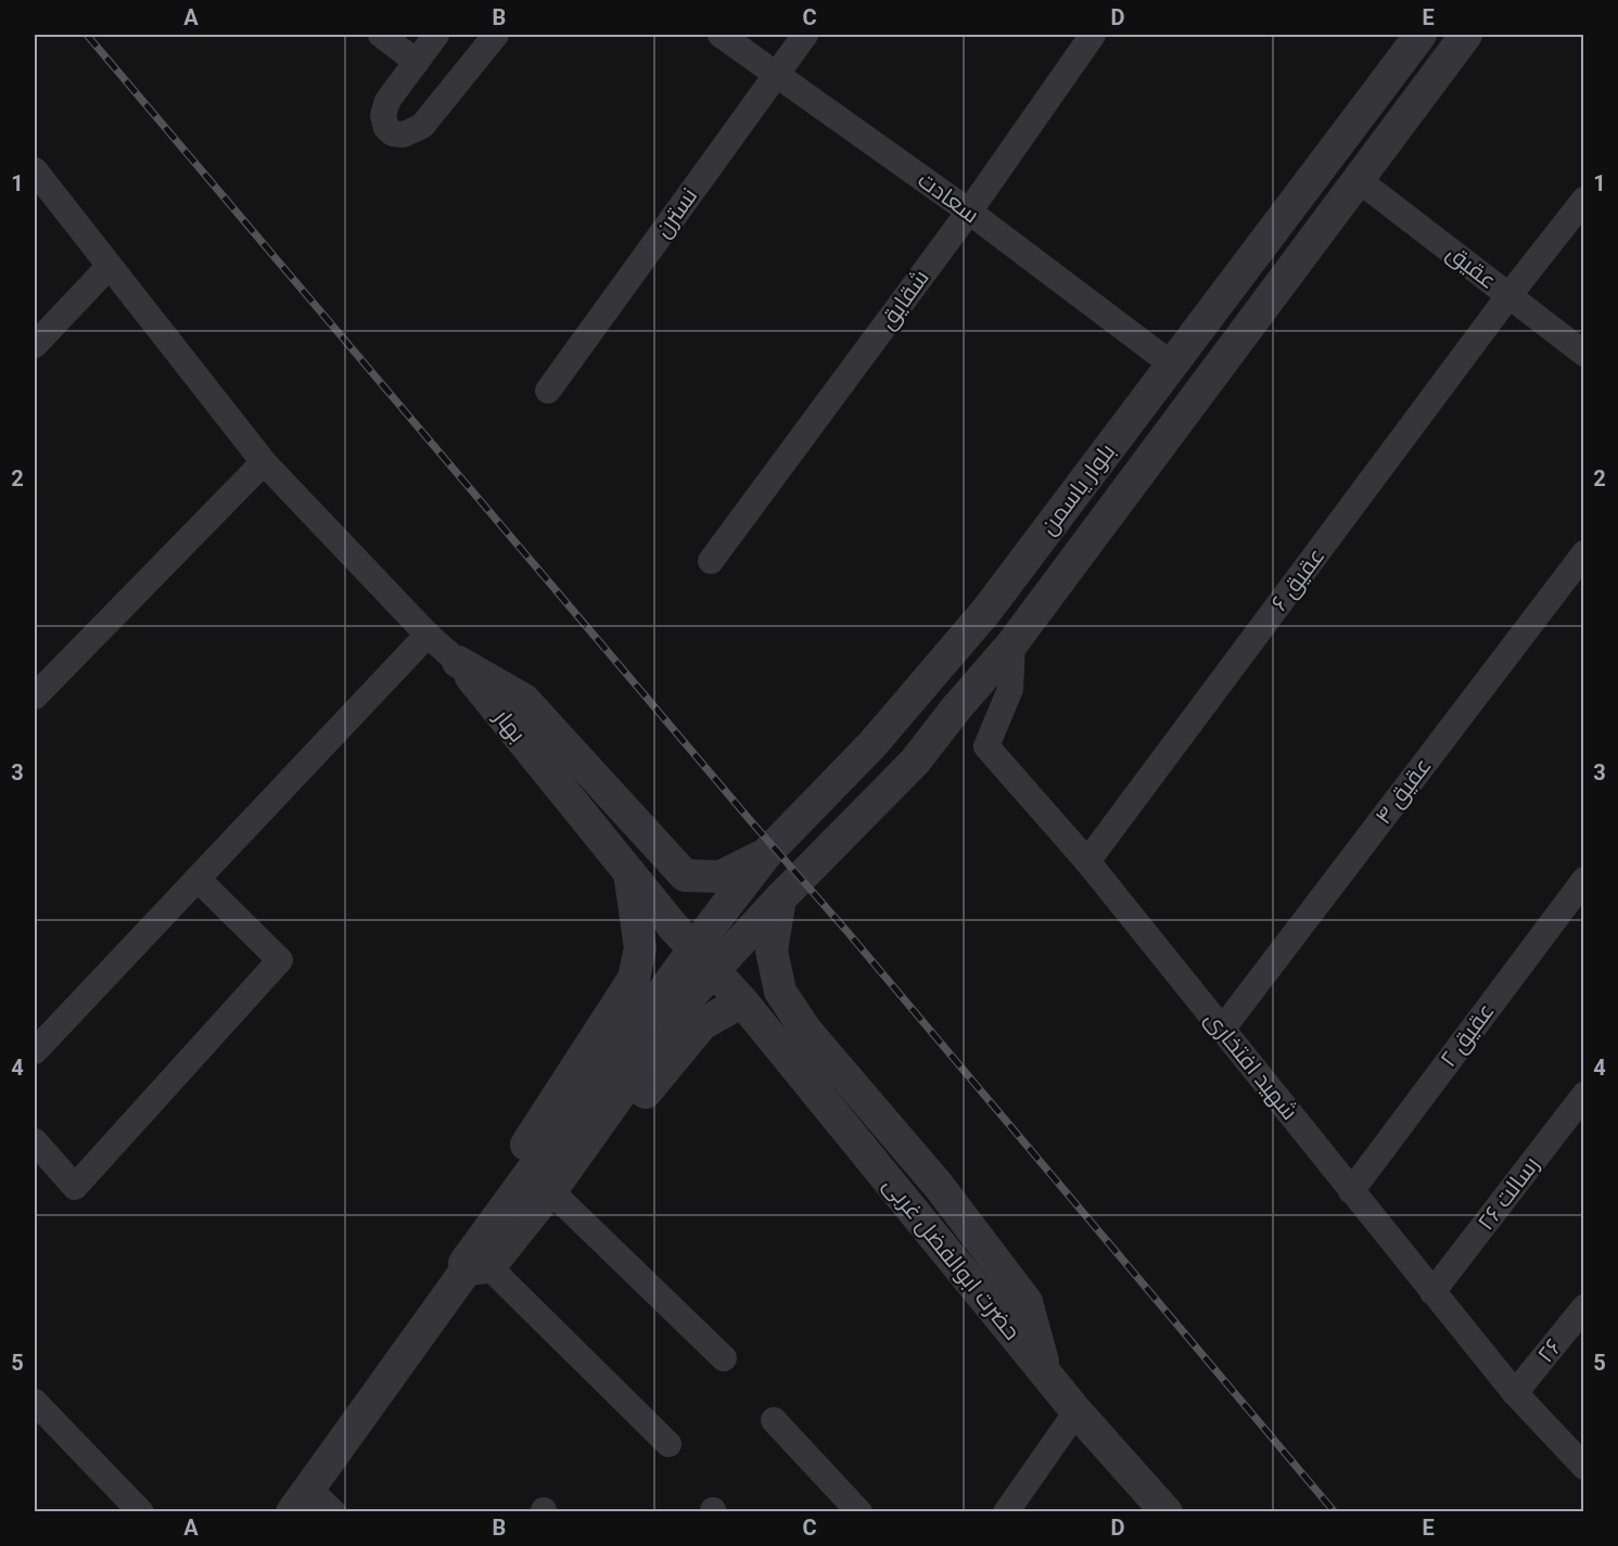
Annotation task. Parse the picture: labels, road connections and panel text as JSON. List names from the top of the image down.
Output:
{
  "streets": {
    "street": [
      "سعادت",
      "نسترن",
      "عقیق",
      "شقایق",
      "بلوار یاسمن",
      "عقیق ۶",
      "بهار",
      "عقیق ۴",
      "عقیق ۲",
      "شهید افتخاری",
      "رسالت ۲۶",
      "حضرت ابوالفضل غربی",
      "۲۶"
    ]
  },
  "crossings": [
    ["سعادت", "نسترن"],
    ["سعادت", "شقایق"],
    ["سعادت", "بلوار یاسمن"],
    ["عقیق", "بلوار یاسمن"],
    ["عقیق", "عقیق ۶"],
    ["بلوار یاسمن", "شهید افتخاری"],
    ["عقیق ۶", "شهید افتخاری"],
    ["بهار", "حضرت ابوالفضل غربی"],
    ["عقیق ۴", "شهید افتخاری"],
    ["عقیق ۲", "شهید افتخاری"],
    ["شهید افتخاری", "رسالت ۲۶"],
    ["شهید افتخاری", "۲۶"]
  ],
  "grid": {
    "columns": [
      "A",
      "B",
      "C",
      "D",
      "E"
    ],
    "rows": [
      "1",
      "2",
      "3",
      "4",
      "5"
    ]
  }
}
